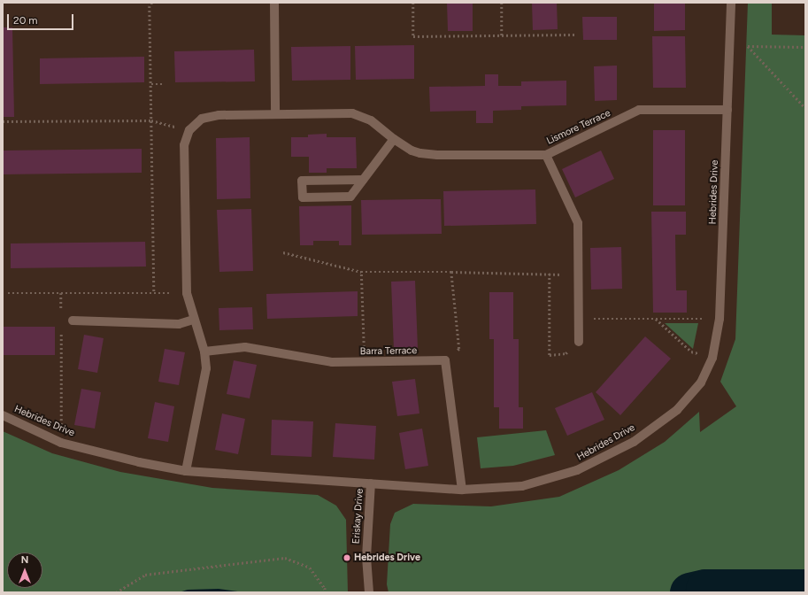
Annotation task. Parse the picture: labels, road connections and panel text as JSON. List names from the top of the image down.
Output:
{
  "streets": {
    "street": [
      "Lismore Terrace",
      "Hebrides Drive",
      "Barra Terrace",
      "Eriskay Drive"
    ]
  },
  "crossings": [
    ["Lismore Terrace", "Hebrides Drive"],
    ["Hebrides Drive", "Eriskay Drive"]
  ],
  "places": ["Hebrides Drive"],
  "scale_bar": "20 m",
  "north": "top"
}
